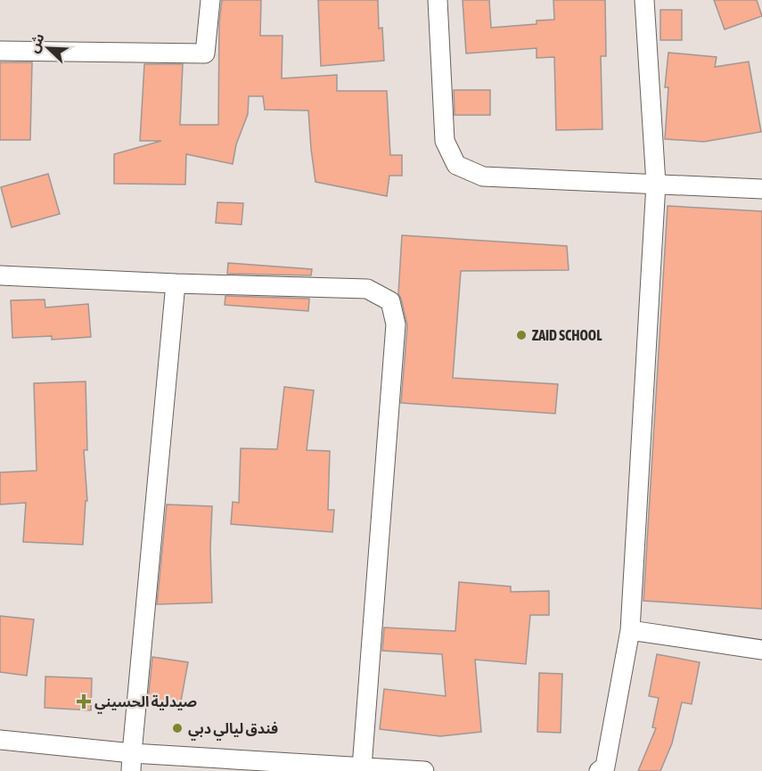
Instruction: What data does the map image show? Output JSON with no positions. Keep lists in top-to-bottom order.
{
  "places": {
    "other": ["ZAID SCHOOL", "فندق ليالي دبي"],
    "health": ["صيدلية الحسيني"]
  },
  "north": "top left"
}
